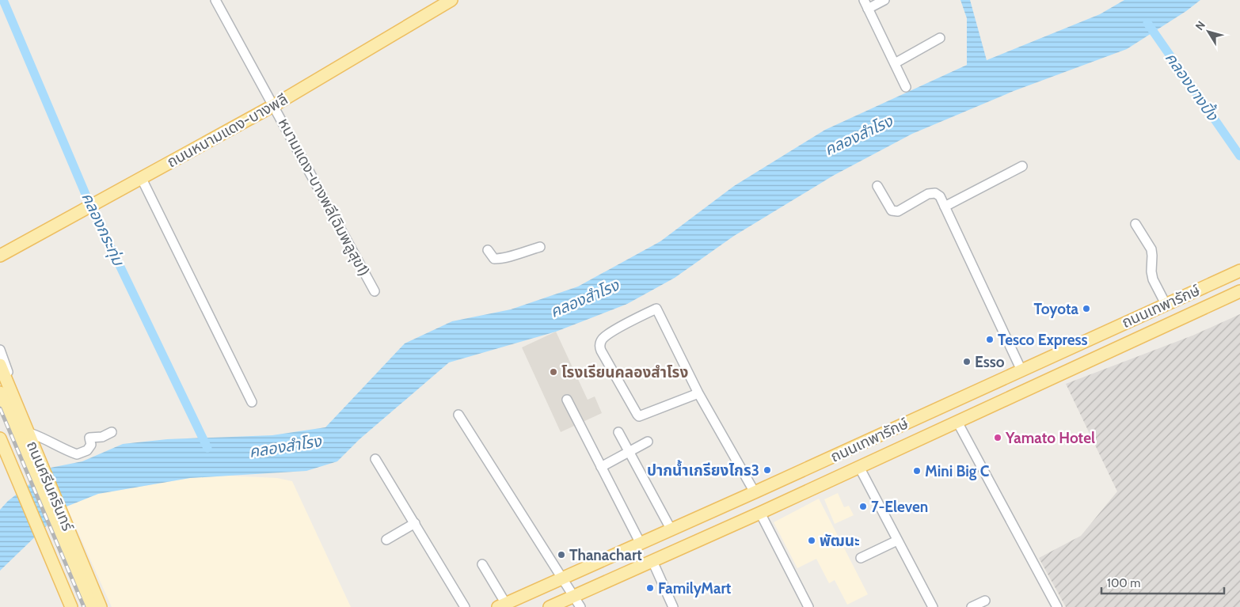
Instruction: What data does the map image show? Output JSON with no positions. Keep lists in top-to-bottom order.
{
  "streets": {
    "main road": ["ถนนหนามแดง-บางพลี", "ถนนเทพารักษ์", "ถนนศรีนครินทร์"],
    "street": ["หนามแดง-บางพลี(ฉิมพลูสุข1)"]
  },
  "crossings": [
    ["ถนนหนามแดง-บางพลี", "หนามแดง-บางพลี(ฉิมพลูสุข1)"]
  ],
  "water": ["คลองบางปิ้ง", "คลองสำโรง", "คลองกระทุ่ม"],
  "places": [
    "Toyota",
    "Tesco Express",
    "Esso",
    "โรงเรียนคลองสำโรง",
    "Yamato Hotel",
    "ปากน้ำเกรียงไกร3",
    "Mini Big C",
    "7-Eleven",
    "พัฒนะ",
    "Thanachart",
    "FamilyMart"
  ],
  "scale_bar": "100 m",
  "north": "top left"
}
